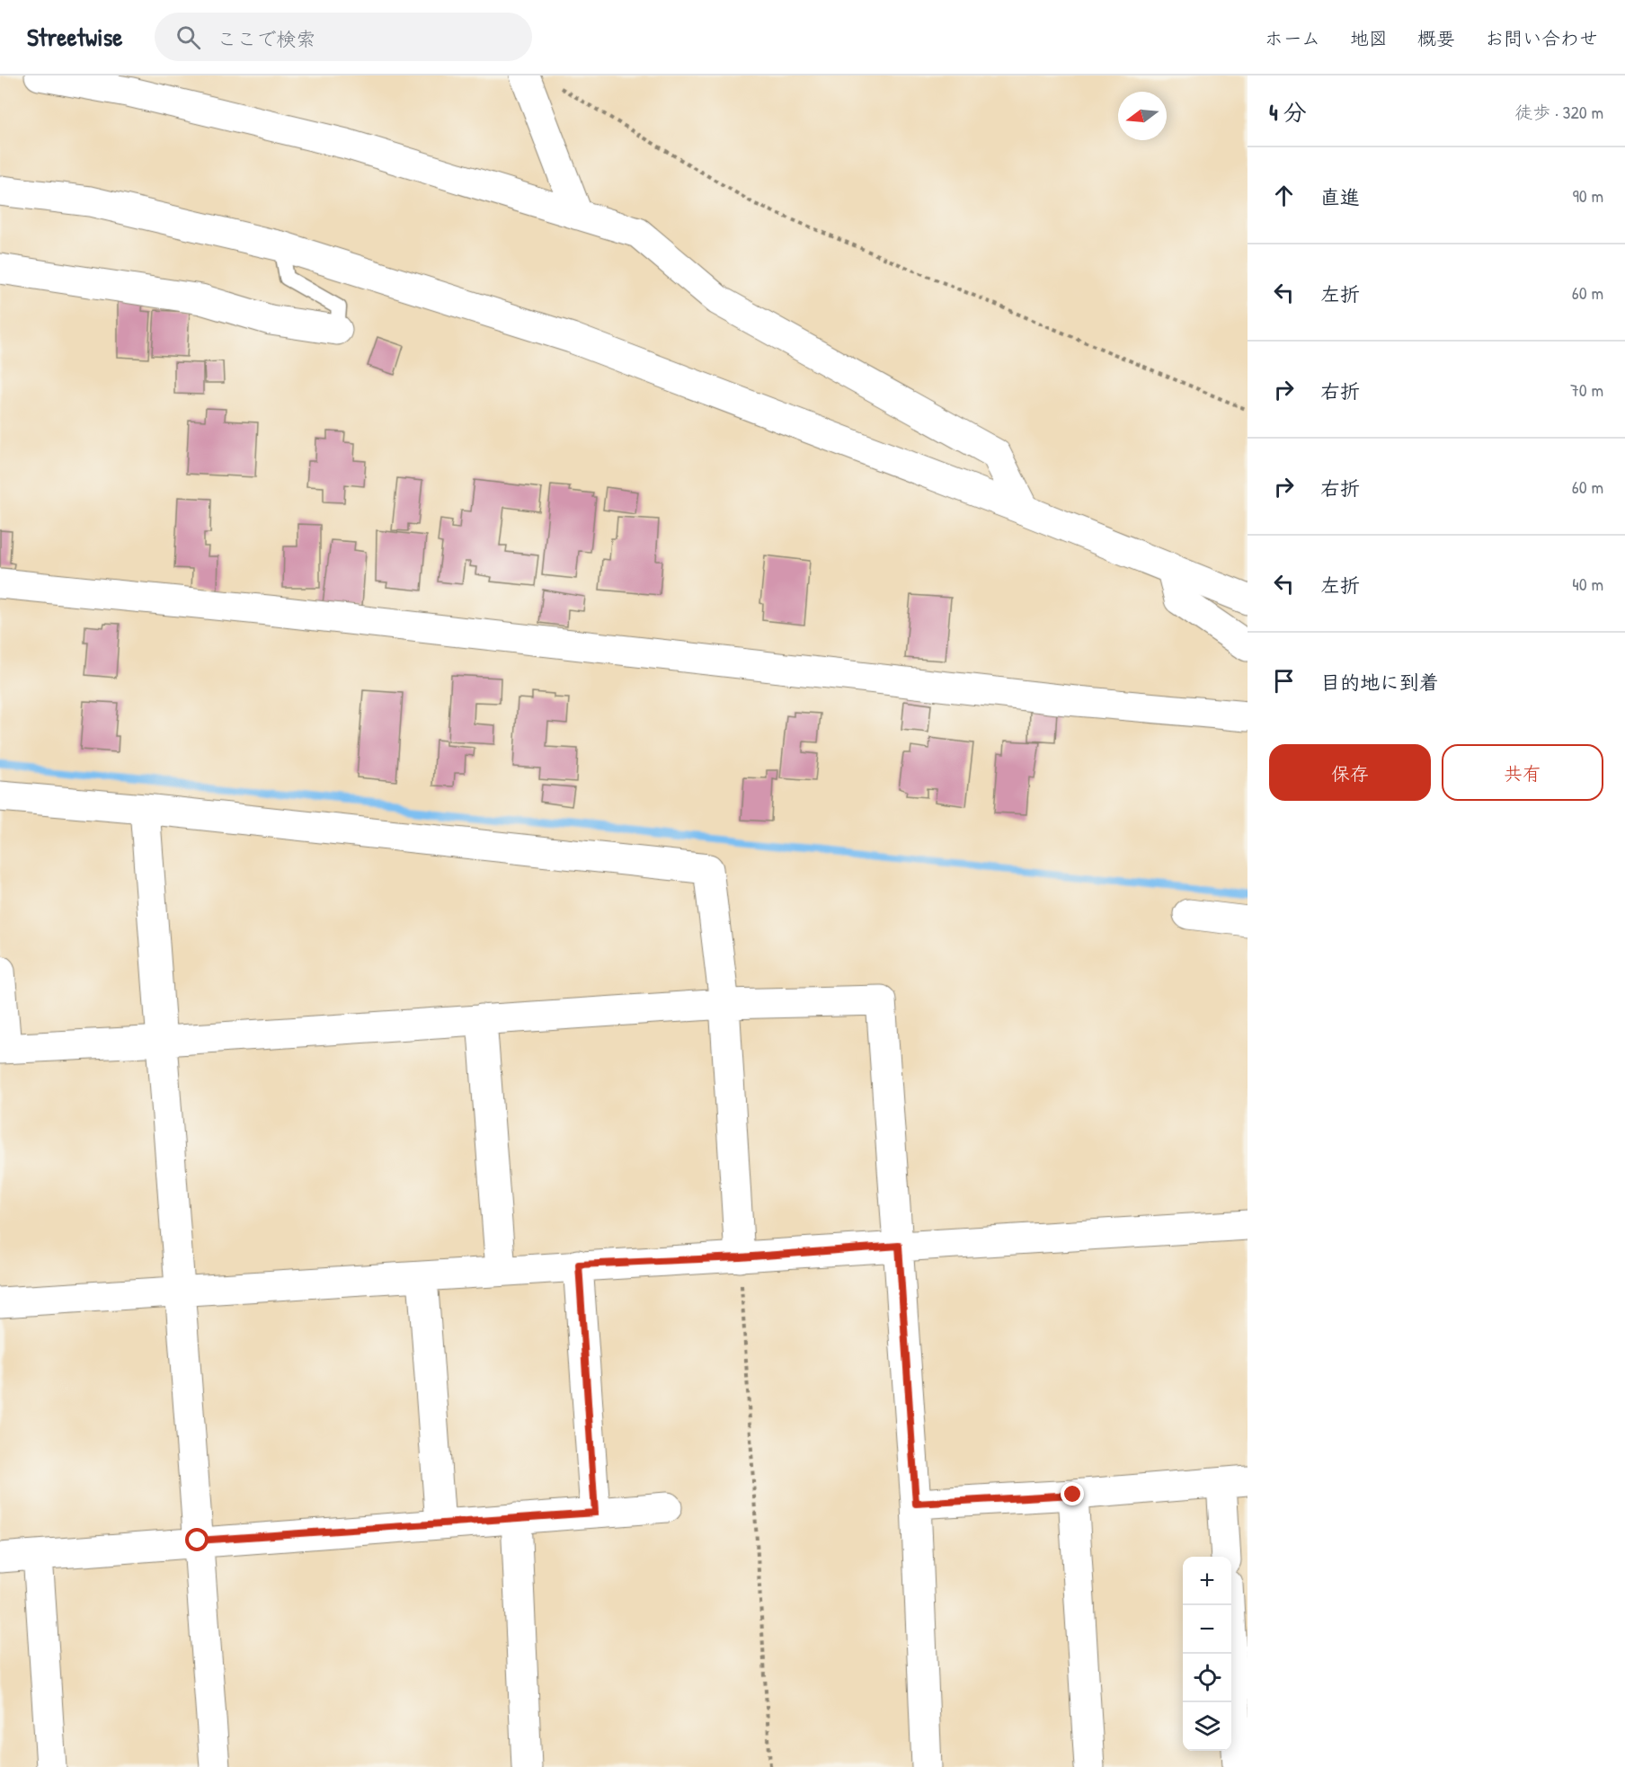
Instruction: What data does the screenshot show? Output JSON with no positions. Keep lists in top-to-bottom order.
{
  "north": "left",
  "page": {
    "header": "Streetwise",
    "search": "ここで検索",
    "nav": [
      "ホーム",
      "地図",
      "概要",
      "お問い合わせ"
    ],
    "heading": ["4 分", "徒歩 · 320 m"],
    "list": [
      ["直進", "90 m"],
      ["左折", "60 m"],
      ["右折", "70 m"],
      ["右折", "60 m"],
      ["左折", "40 m"],
      "目的地に到着"
    ],
    "buttons": ["保存", "共有"],
    "map_buttons": ["+", "−"]
  }
}
